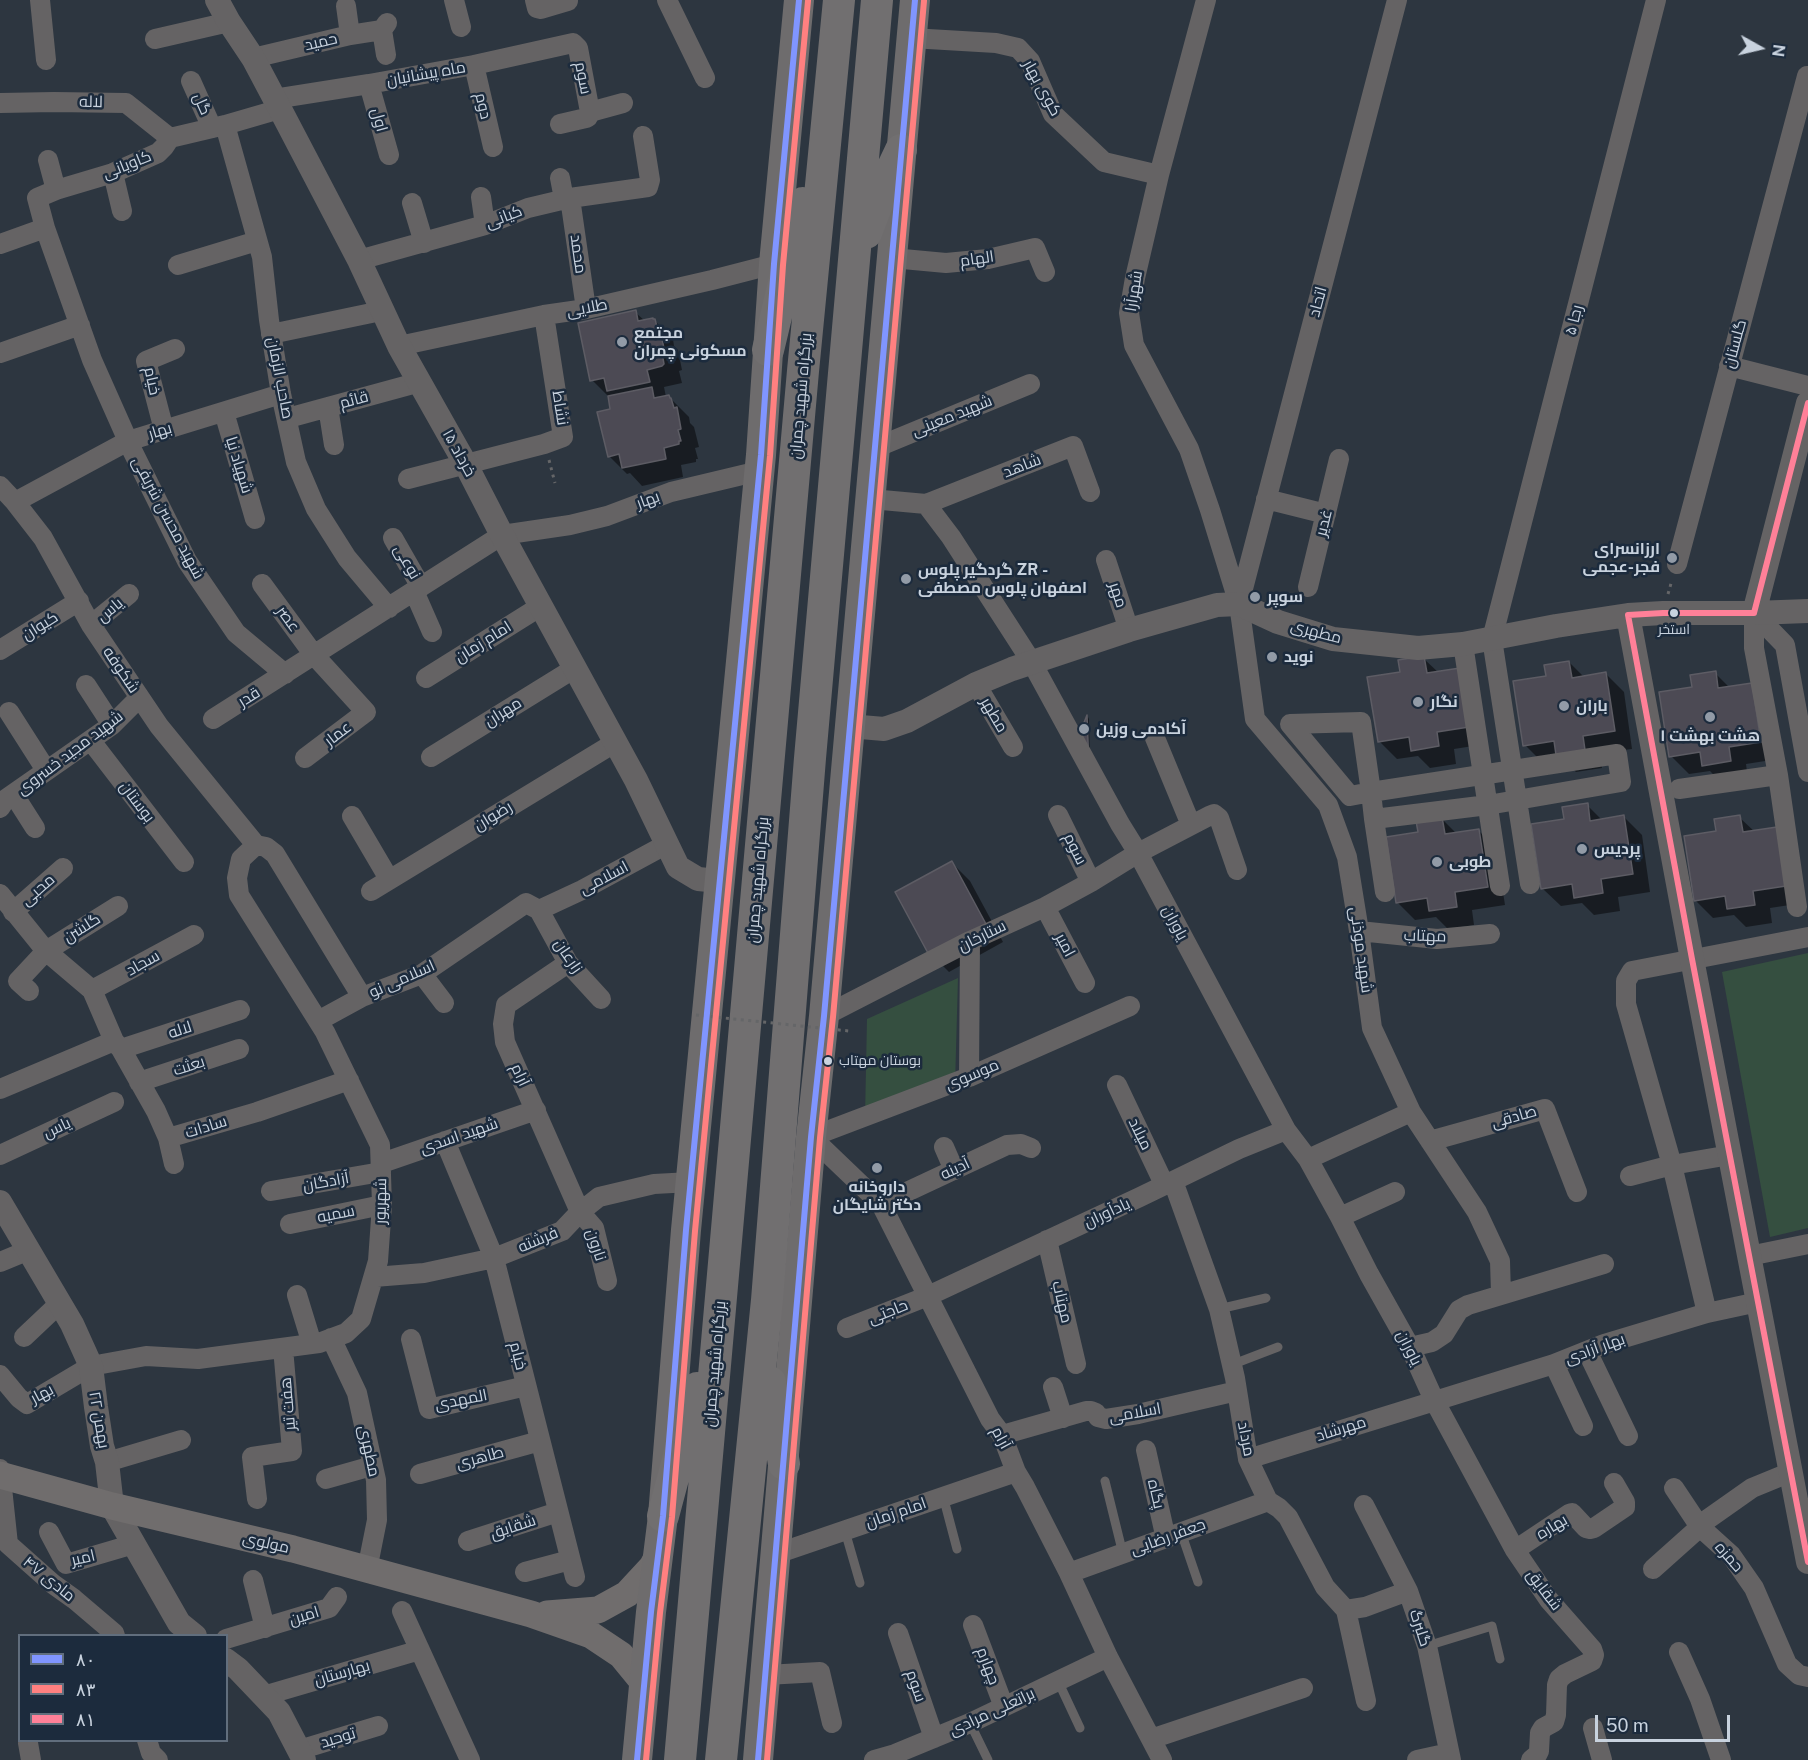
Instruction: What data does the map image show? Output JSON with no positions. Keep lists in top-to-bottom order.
{
  "streets": {
    "highway": ["بزرگراه شهید چمران"],
    "main road": ["مولوی"],
    "street": [
      "حمید",
      "ماه پیشانیان",
      "سوم",
      "کوی بهار",
      "لاله",
      "گل",
      "دوم",
      "اول",
      "کاویانی",
      "کیانی",
      "محمد",
      "الهام",
      "شهرآرا",
      "اتحاد",
      "طلایی",
      "رجا ۵",
      "گلستان",
      "صاحب الزمان",
      "خیام",
      "قائم",
      "نشاط",
      "شهید معینی",
      "بهار",
      "۱۵ خرداد",
      "شهیاد نیا",
      "شاهد",
      "شهید محسن شریفی",
      "غدیر",
      "نوعی",
      "مهر",
      "یاس",
      "عصر",
      "کیوان",
      "مطهری",
      "امام زمان",
      "شکوفه",
      "قدر",
      "مهران",
      "مطهر",
      "عمار",
      "شهید مجید خسروی",
      "بوستان",
      "رضوان",
      "اسلامی",
      "محبی",
      "یاوران",
      "گلشن",
      "ستارخان",
      "مهتاب",
      "امیر",
      "شهید موذنی",
      "زارعان",
      "سجاد",
      "اسلامی نو",
      "بعثت",
      "آرام",
      "موسوی",
      "صادقی",
      "سادات",
      "میلاد",
      "شهید اسدی",
      "آدینه",
      "آزادگان",
      "شهریور",
      "یادآوران",
      "سمیه",
      "فرشته",
      "نارون",
      "حاجتی",
      "بهار آزادی",
      "المهدی",
      "هفت تیر",
      "۲۲ بهمن",
      "مهرشاد",
      "مرداد",
      "طاهری",
      "پگاه",
      "شقایق",
      "بهاره",
      "جعفر رضایی",
      "حمزه",
      "مادی ۴۷",
      "امین",
      "گلبرگ",
      "چهارم",
      "بهارستان",
      "براتعلی مرادی",
      "توحید"
    ]
  },
  "crossings": [
    ["حمید", "۱۵ خرداد"],
    ["ماه پیشانیان", "سوم"],
    ["ماه پیشانیان", "دوم"],
    ["ماه پیشانیان", "اول"],
    ["ماه پیشانیان", "کاویانی"],
    ["ماه پیشانیان", "۱۵ خرداد"],
    ["سوم", "ستارخان"],
    ["سوم", "براتعلی مرادی"],
    ["کوی بهار", "شهرآرا"],
    ["لاله", "کاویانی"],
    ["لاله", "سادات"],
    ["گل", "کاویانی"],
    ["گل", "صاحب الزمان"],
    ["کاویانی", "صاحب الزمان"],
    ["کاویانی", "۱۵ خرداد"],
    ["کاویانی", "شهید محسن شریفی"],
    ["کیانی", "محمد"],
    ["کیانی", "۱۵ خرداد"],
    ["محمد", "طلایی"],
    ["شهرآرا", "اتحاد"],
    ["شهرآرا", "مطهری"],
    ["شهرآرا", "شهید موذنی"],
    ["اتحاد", "مطهری"],
    ["اتحاد", "شهید موذنی"],
    ["طلایی", "نشاط"],
    ["طلایی", "۱۵ خرداد"],
    ["رجا ۵", "مطهری"],
    ["صاحب الزمان", "قائم"],
    ["صاحب الزمان", "بهار"],
    ["خیام", "بهار"],
    ["خیام", "شهید اسدی"],
    ["خیام", "فرشته"],
    ["خیام", "المهدی"],
    ["خیام", "طاهری"],
    ["خیام", "شقایق"],
    ["قائم", "۱۵ خرداد"],
    ["نشاط", "۱۵ خرداد"],
    ["بهار", "۱۵ خرداد"],
    ["بهار", "شهیاد نیا"],
    ["بهار", "شهید محسن شریفی"],
    ["بهار", "شکوفه"],
    ["بهار", "شهریور"],
    ["بهار", "۲۲ بهمن"],
    ["۱۵ خرداد", "امام زمان"],
    ["۱۵ خرداد", "مهران"],
    ["۱۵ خرداد", "رضوان"],
    ["۱۵ خرداد", "اسلامی"],
    ["شاهد", "یاوران"],
    ["شهید محسن شریفی", "قدر"],
    ["یاس", "شکوفه"],
    ["عصر", "عمار"],
    ["کیوان", "شکوفه"],
    ["مطهری", "شهید موذنی"],
    ["مطهری", "شهریور"],
    ["مطهری", "مولوی"],
    ["امام زمان", "آرام"],
    ["شکوفه", "شهید مجید خسروی"],
    ["شکوفه", "اسلامی نو"],
    ["شکوفه", "شهریور"],
    ["شهید مجید خسروی", "بوستان"],
    ["اسلامی", "زارعان"],
    ["اسلامی", "اسلامی نو"],
    ["اسلامی", "آرام"],
    ["اسلامی", "مرداد"],
    ["محبی", "سادات"],
    ["یاوران", "ستارخان"],
    ["یاوران", "یادآوران"],
    ["یاوران", "بهار آزادی"],
    ["یاوران", "مهرشاد"],
    ["یاوران", "شقایق"],
    ["گلشن", "سادات"],
    ["ستارخان", "امیر"],
    ["مهتاب", "شهید موذنی"],
    ["مهتاب", "یادآوران"],
    ["امیر", "۲۲ بهمن"],
    ["شهید موذنی", "صادقی"],
    ["زارعان", "اسلامی نو"],
    ["زارعان", "آرام"],
    ["سجاد", "سادات"],
    ["اسلامی نو", "شهریور"],
    ["بعثت", "سادات"],
    ["آرام", "موسوی"],
    ["آرام", "شهید اسدی"],
    ["آرام", "آدینه"],
    ["آرام", "یادآوران"],
    ["آرام", "فرشته"],
    ["آرام", "نارون"],
    ["آرام", "حاجتی"],
    ["آرام", "جعفر رضایی"],
    ["آرام", "براتعلی مرادی"],
    ["سادات", "شهریور"],
    ["میلاد", "یادآوران"],
    ["میلاد", "مرداد"],
    ["شهید اسدی", "آزادگان"],
    ["شهید اسدی", "شهریور"],
    ["آزادگان", "شهریور"],
    ["شهریور", "سمیه"],
    ["شهریور", "فرشته"],
    ["شهریور", "هفت تیر"],
    ["شهریور", "۲۲ بهمن"],
    ["یادآوران", "حاجتی"],
    ["یادآوران", "مرداد"],
    ["فرشته", "نارون"],
    ["بهار آزادی", "مهرشاد"],
    ["بهار آزادی", "شقایق"],
    ["۲۲ بهمن", "مولوی"],
    ["مهرشاد", "مرداد"],
    ["مهرشاد", "شقایق"],
    ["مرداد", "جعفر رضایی"],
    ["پگاه", "جعفر رضایی"],
    ["شقایق", "بهاره"],
    ["مولوی", "مادی ۴۷"],
    ["چهارم", "براتعلی مرادی"]
  ],
  "places": [
    "مجتمع مسکونی چمران",
    "ارزانسرای فجر-عجمی",
    "گردگیر پلوس ZR - اصفهان پلوس مصطفی",
    "سوپر",
    "استخر",
    "نوید",
    "نگار",
    "باران",
    "هشت بهشت ۱",
    "آکادمی وزین",
    "پردیس",
    "طوبی",
    "بوستان مهتاب",
    "داروخانه دکتر شایگان"
  ],
  "lines": ["transit line ۸۰", "transit line ۸۳", "transit line ۸۱"],
  "legend": ["۸۰", "۸۳", "۸۱"],
  "scale_bar": "50 m",
  "north": "right"
}
